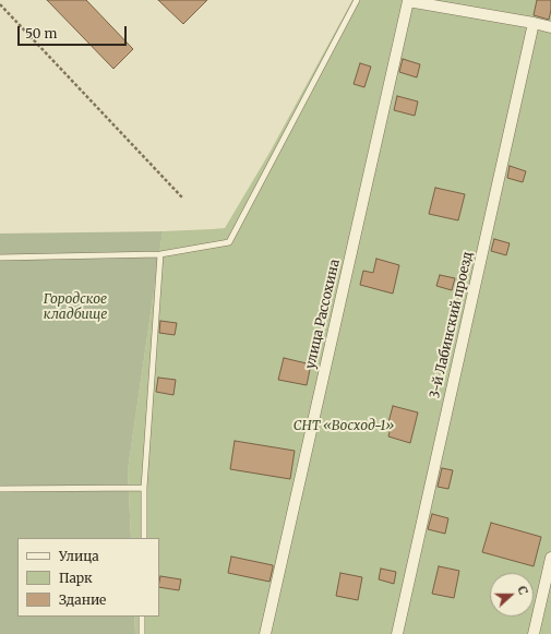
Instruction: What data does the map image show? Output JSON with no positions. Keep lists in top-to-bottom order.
{
  "streets": {
    "street": ["улица Рассохина", "3-й Лабинский проезд"]
  },
  "parks": ["Городское кладбище", "СНТ «Восход-1»"],
  "legend": ["Улица", "Парк", "Здание"],
  "scale_bar": "50 m",
  "north": "right"
}
